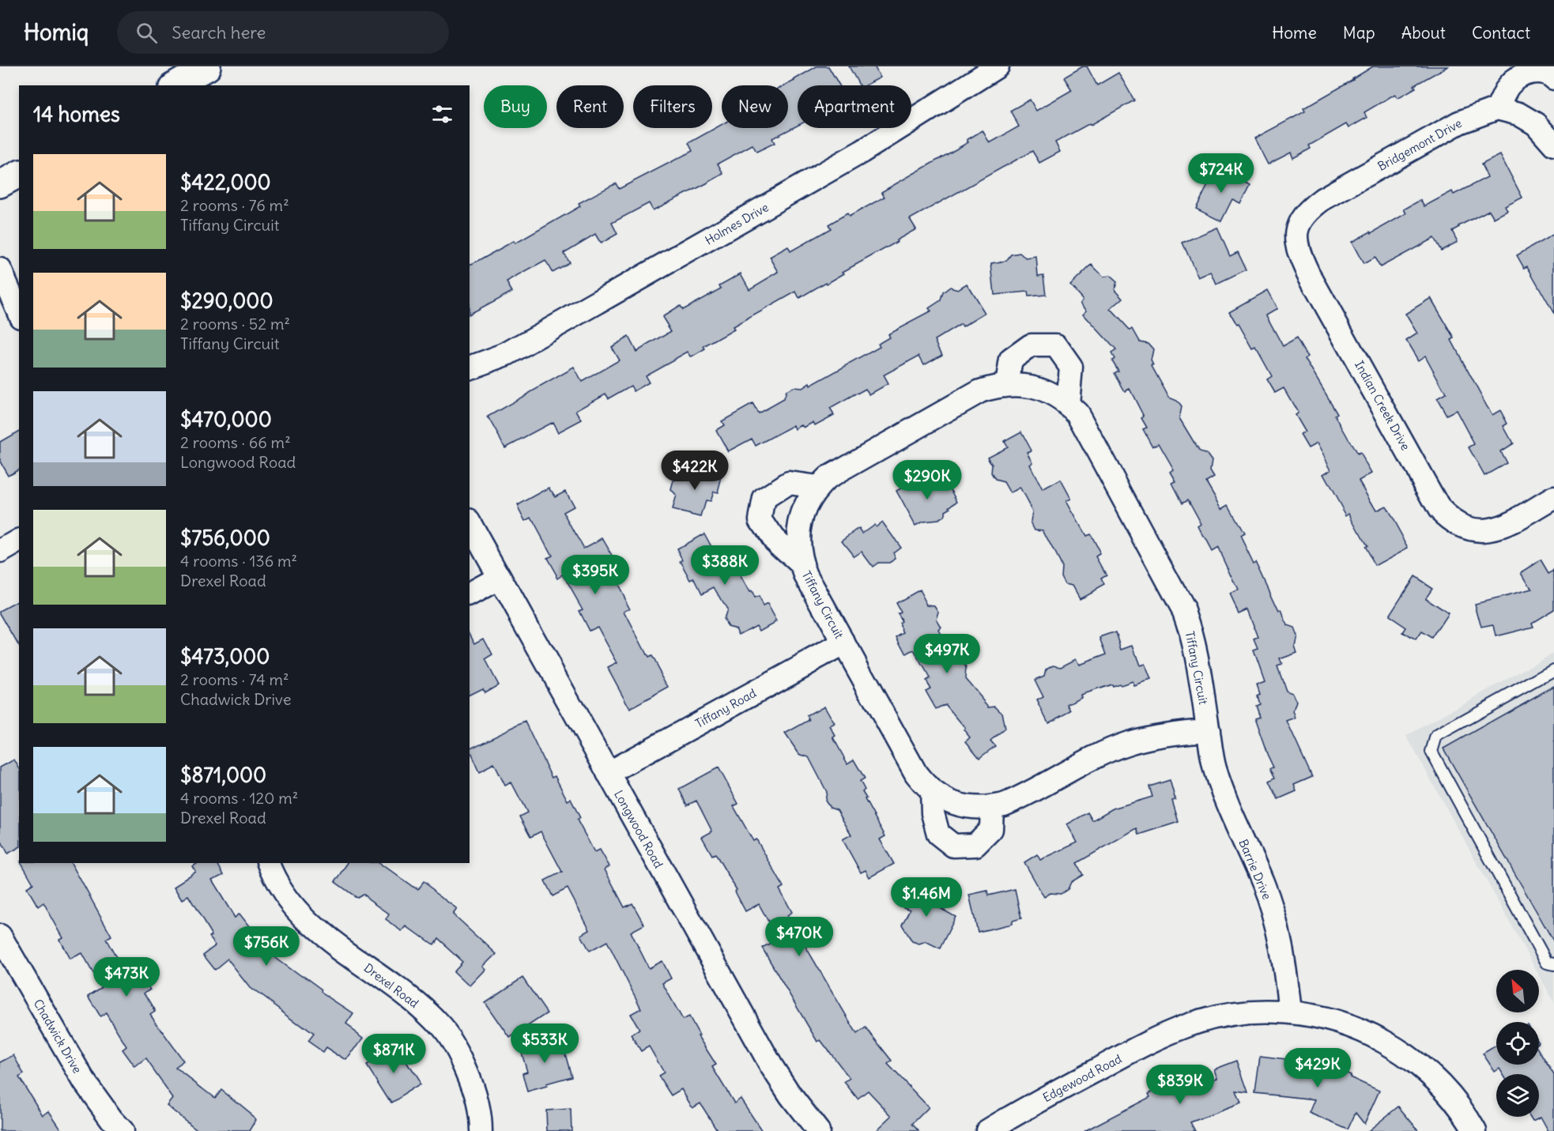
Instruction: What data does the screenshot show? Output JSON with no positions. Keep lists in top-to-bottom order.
{
  "streets": {
    "street": [
      "Bridgemont Drive",
      "Holmes Drive",
      "Indian Creek Drive",
      "Tiffany Circuit",
      "Tiffany Road",
      "Longwood Road",
      "Barrie Drive",
      "Drexel Road",
      "Chadwick Drive",
      "Edgewood Road"
    ]
  },
  "crossings": [
    ["Bridgemont Drive", "Indian Creek Drive"],
    ["Tiffany Circuit", "Tiffany Road"],
    ["Tiffany Circuit", "Barrie Drive"],
    ["Tiffany Road", "Longwood Road"],
    ["Barrie Drive", "Edgewood Road"]
  ],
  "north": "top left",
  "page": {
    "header": "Homiq",
    "search": "Search here",
    "nav": [
      "Home",
      "Map",
      "About",
      "Contact"
    ],
    "chip": [
      "Buy",
      "Rent",
      "Filters",
      "New",
      "Apartment"
    ],
    "heading": "14 homes",
    "list": [
      {
        "name": "$422,000",
        "note": "2 rooms · 76 m² · Tiffany Circuit"
      },
      {
        "name": "$290,000",
        "note": "2 rooms · 52 m² · Tiffany Circuit"
      },
      {
        "name": "$470,000",
        "note": "2 rooms · 66 m² · Longwood Road"
      },
      {
        "name": "$756,000",
        "note": "4 rooms · 136 m² · Drexel Road"
      },
      {
        "name": "$473,000",
        "note": "2 rooms · 74 m² · Chadwick Drive"
      },
      {
        "name": "$871,000",
        "note": "4 rooms · 120 m² · Drexel Road"
      }
    ],
    "price": [
      "$724K",
      "$422K",
      "$290K",
      "$388K",
      "$395K",
      "$497K",
      "$1.46M",
      "$470K",
      "$756K",
      "$473K",
      "$533K",
      "$871K",
      "$429K",
      "$839K"
    ]
  }
}
